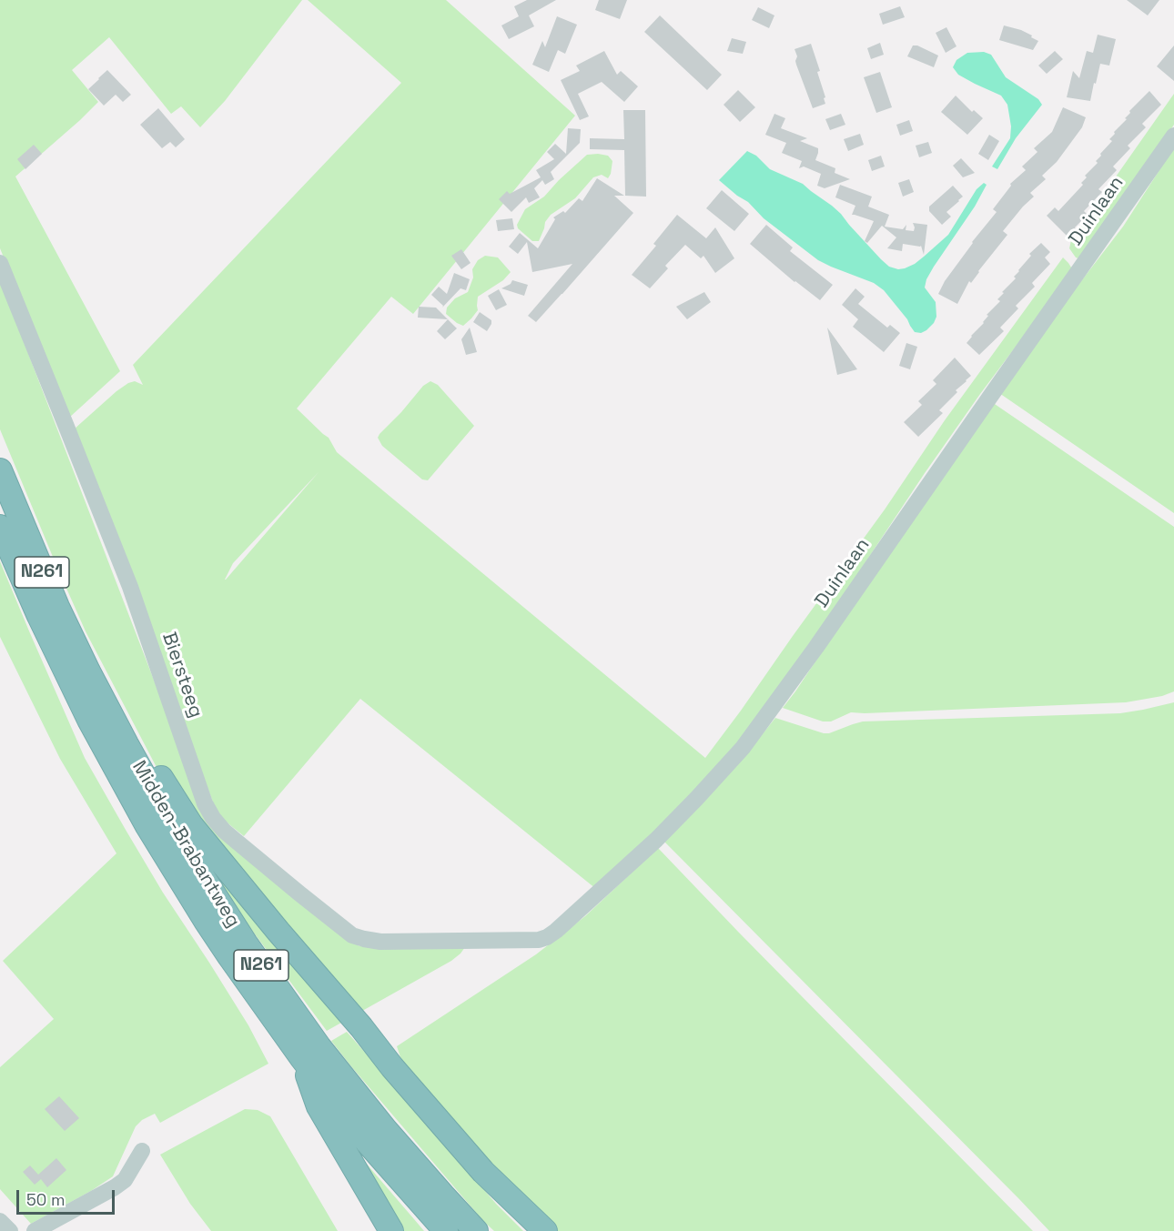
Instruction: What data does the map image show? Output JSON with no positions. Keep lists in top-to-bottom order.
{
  "streets": {
    "highway": ["N261", "Midden-Brabantweg"],
    "street": ["Duinlaan", "Biersteeg"]
  },
  "crossings": [
    ["Duinlaan", "Biersteeg"],
    ["N261", "Midden-Brabantweg"]
  ],
  "scale_bar": "50 m"
}
